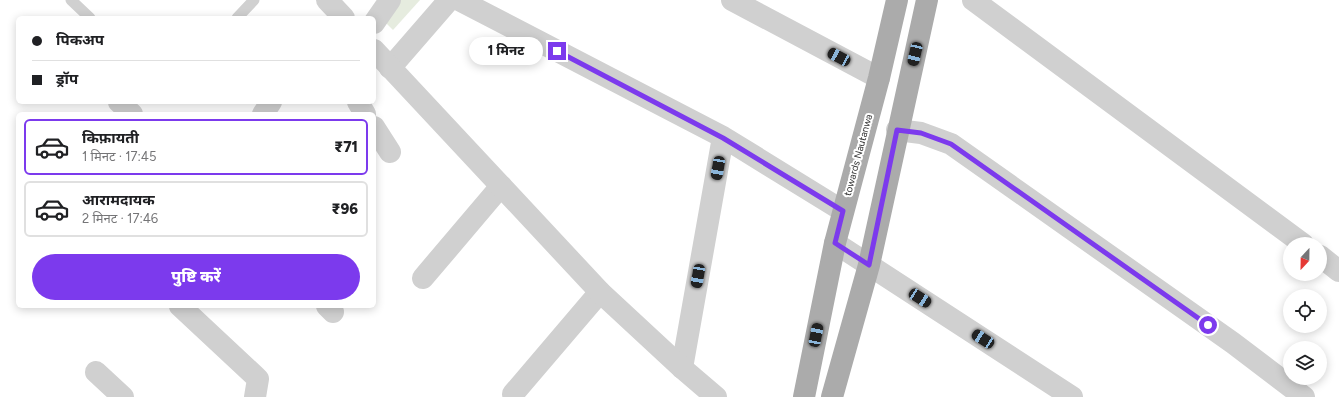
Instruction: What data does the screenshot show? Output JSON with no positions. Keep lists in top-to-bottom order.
{
  "streets": {
    "main road": ["towards Nautanwa"]
  },
  "north": "bottom",
  "page": {
    "banner": ["पिकअप", "ड्रॉप"],
    "bubble": "1 मिनट",
    "list": [
      {
        "name": "किफ़ायती",
        "note": "1 मिनट · 17:45",
        "value": "₹71"
      },
      {
        "name": "आरामदायक",
        "note": "2 मिनट · 17:46",
        "value": "₹96"
      }
    ],
    "buttons": "पुष्टि करें"
  }
}
